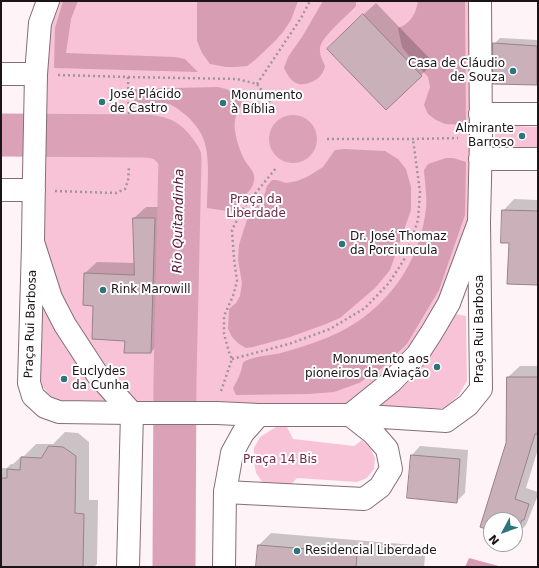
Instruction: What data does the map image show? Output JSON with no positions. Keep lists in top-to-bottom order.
{
  "streets": {
    "main road": ["Praça Rui Barbosa"]
  },
  "water": ["Rio Quitandinha"],
  "parks": ["Praça da Liberdade", "Praça 14 Bis"],
  "places": [
    "Casa de Cláudio de Souza",
    "José Plácido de Castro",
    "Monumento à Bíblia",
    "Almirante Barroso",
    "Dr. José Thomaz da Porciuncula",
    "Rink Marowill",
    "Monumento aos pioneiros da Aviação",
    "Euclydes da Cunha",
    "Residencial Liberdade"
  ],
  "north": "bottom left"
}
